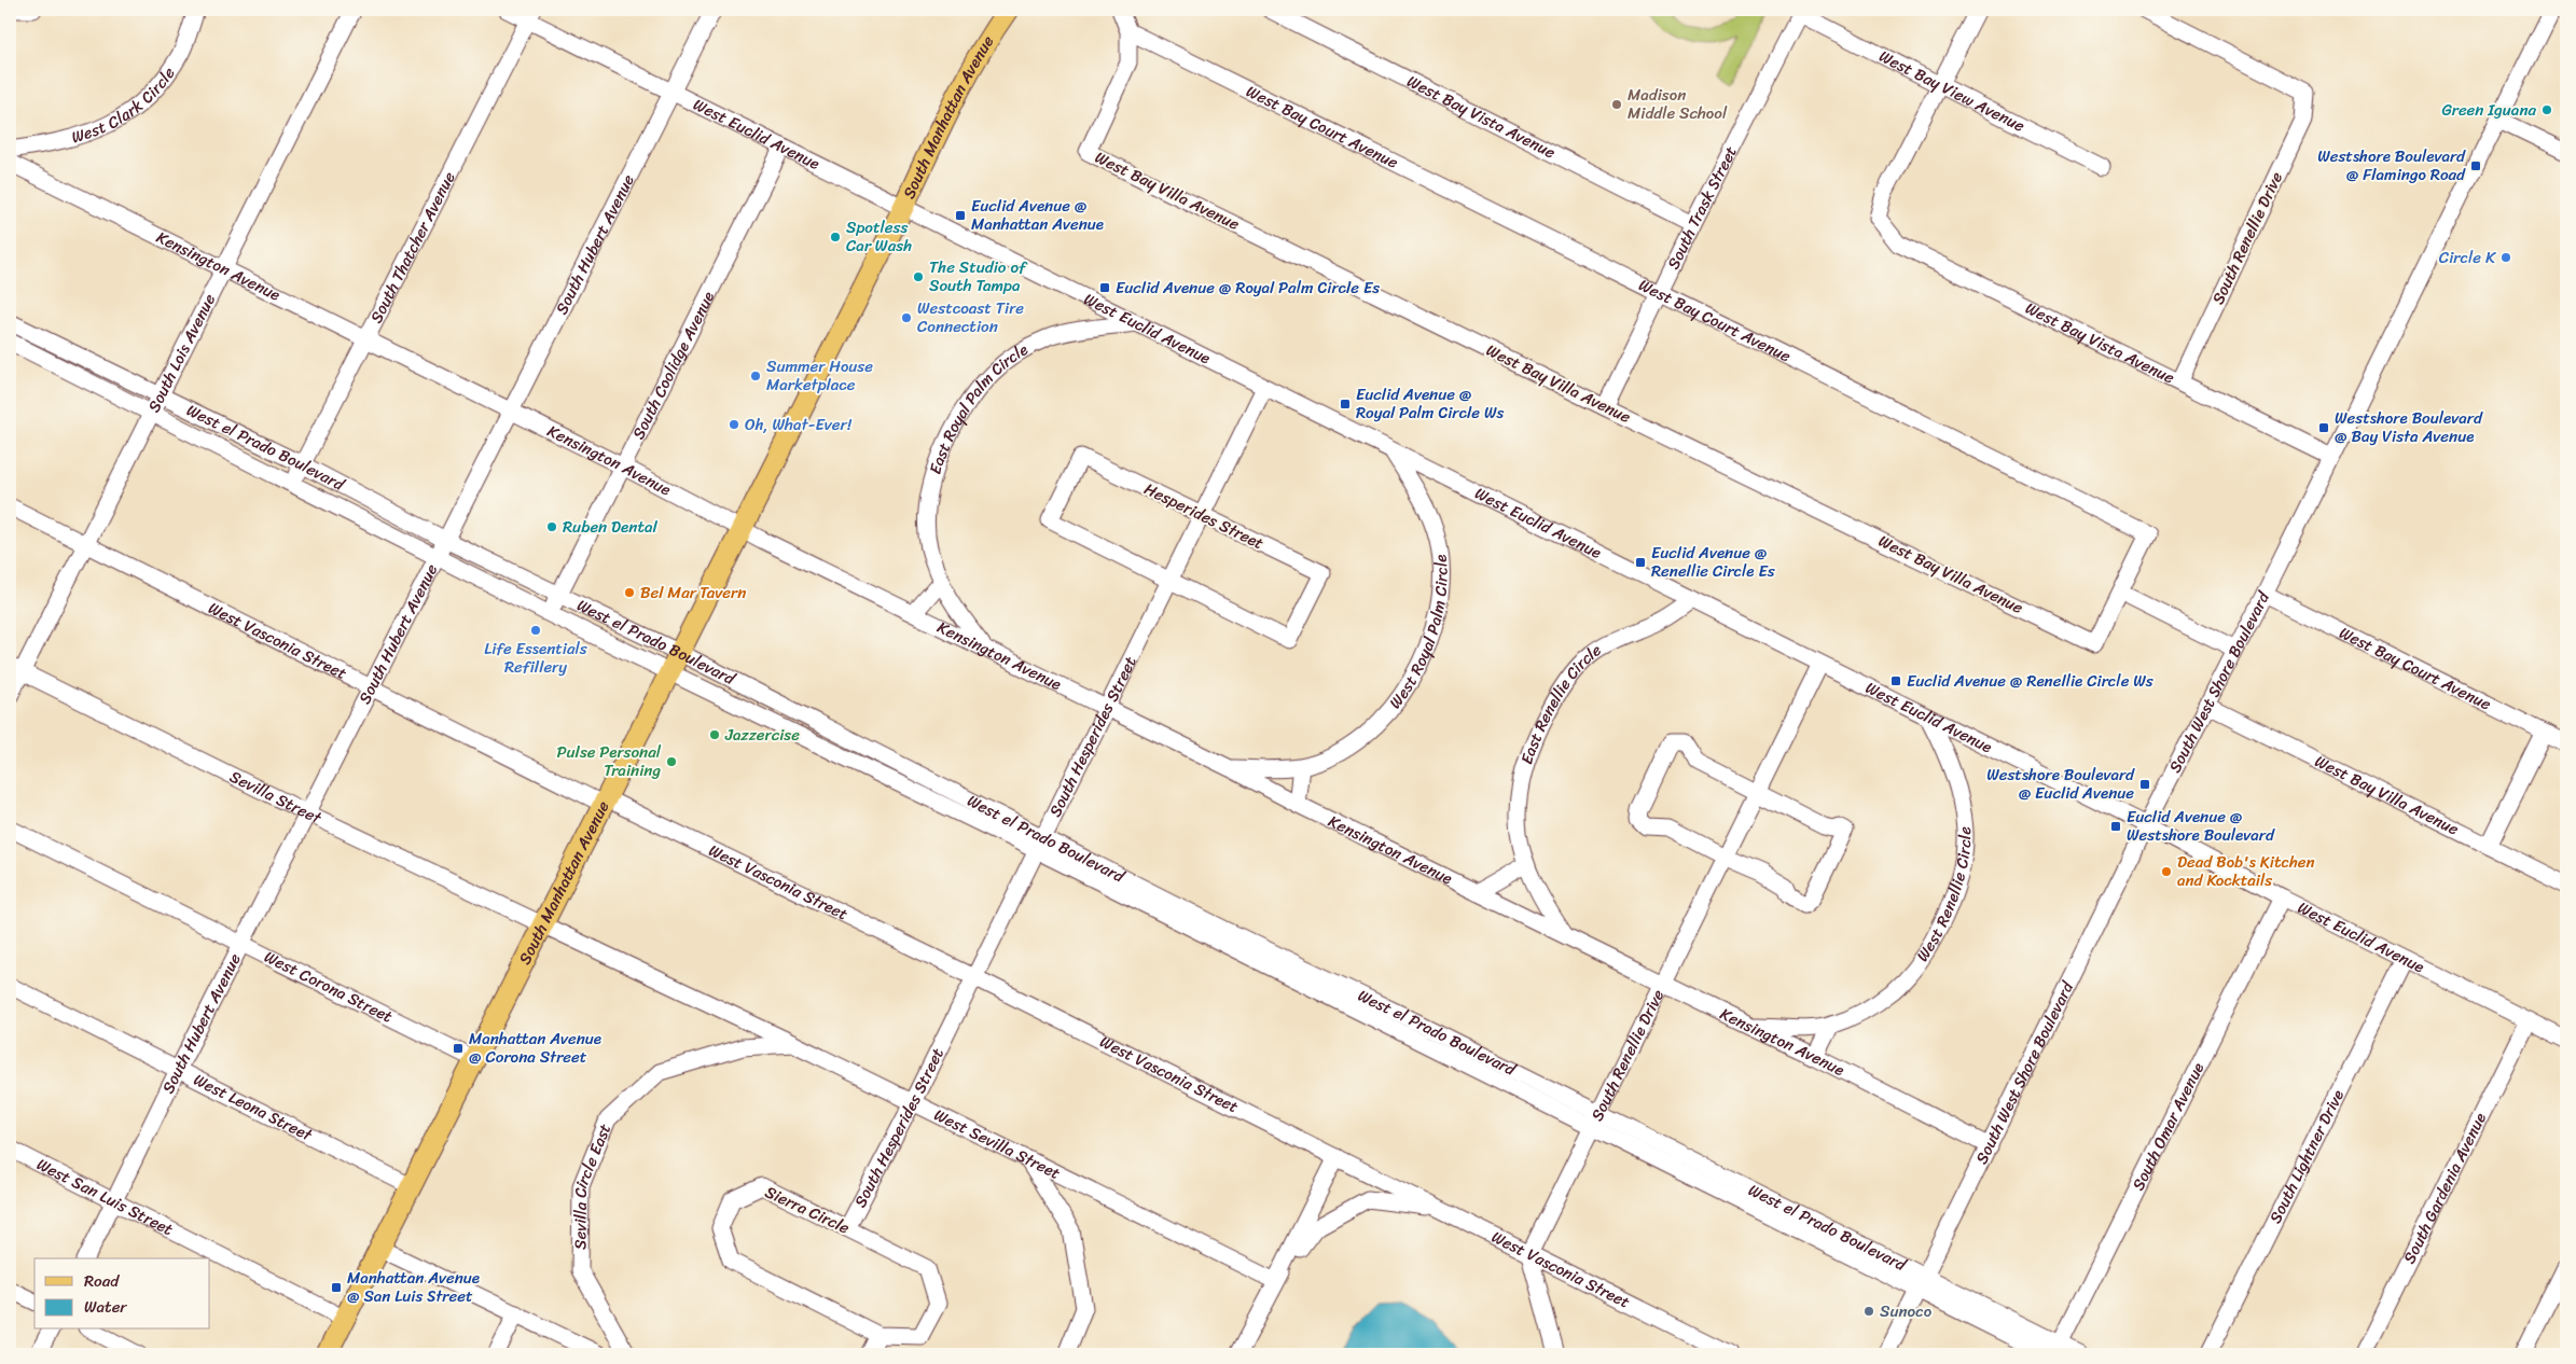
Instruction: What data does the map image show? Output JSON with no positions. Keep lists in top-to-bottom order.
{
  "streets": {
    "main road": ["South Manhattan Avenue"],
    "street": [
      "West Bay View Avenue",
      "West Clark Circle",
      "West Bay Vista Avenue",
      "West Bay Court Avenue",
      "West Euclid Avenue",
      "West Bay Villa Avenue",
      "South Trask Street",
      "South Renellie Drive",
      "South Hubert Avenue",
      "South Thatcher Avenue",
      "Kensington Avenue",
      "South Lois Avenue",
      "South Coolidge Avenue",
      "East Royal Palm Circle",
      "West el Prado Boulevard",
      "Hesperides Street",
      "West Royal Palm Circle",
      "West Vasconia Street",
      "South West Shore Boulevard",
      "East Renellie Circle",
      "South Hesperides Street",
      "Sevilla Street",
      "West Renellie Circle",
      "West Corona Street",
      "West Leona Street",
      "South Omar Avenue",
      "West Sevilla Street",
      "South Lightner Drive",
      "Sevilla Circle East",
      "South Gardenia Avenue",
      "West San Luis Street",
      "Sierra Circle"
    ]
  },
  "crossings": [
    ["West Bay View Avenue", "West Bay Vista Avenue"],
    ["West Bay View Avenue", "South Trask Street"],
    ["West Bay Vista Avenue", "South Trask Street"],
    ["West Bay Vista Avenue", "South Renellie Drive"],
    ["West Bay Vista Avenue", "South West Shore Boulevard"],
    ["South Manhattan Avenue", "West Euclid Avenue"],
    ["South Manhattan Avenue", "Kensington Avenue"],
    ["South Manhattan Avenue", "West el Prado Boulevard"],
    ["South Manhattan Avenue", "West Vasconia Street"],
    ["South Manhattan Avenue", "Sevilla Street"],
    ["South Manhattan Avenue", "West Corona Street"],
    ["South Manhattan Avenue", "West Leona Street"],
    ["South Manhattan Avenue", "West Sevilla Street"],
    ["South Manhattan Avenue", "West San Luis Street"],
    ["West Bay Court Avenue", "West Bay Villa Avenue"],
    ["West Bay Court Avenue", "South Trask Street"],
    ["West Bay Court Avenue", "South West Shore Boulevard"],
    ["West Euclid Avenue", "South Renellie Drive"],
    ["West Euclid Avenue", "South Hubert Avenue"],
    ["West Euclid Avenue", "South Thatcher Avenue"],
    ["West Euclid Avenue", "South Coolidge Avenue"],
    ["West Euclid Avenue", "East Royal Palm Circle"],
    ["West Euclid Avenue", "West Royal Palm Circle"],
    ["West Euclid Avenue", "South West Shore Boulevard"],
    ["West Euclid Avenue", "East Renellie Circle"],
    ["West Euclid Avenue", "South Hesperides Street"],
    ["West Euclid Avenue", "West Renellie Circle"],
    ["West Euclid Avenue", "South Omar Avenue"],
    ["West Euclid Avenue", "South Lightner Drive"],
    ["West Euclid Avenue", "South Gardenia Avenue"],
    ["West Bay Villa Avenue", "South Trask Street"],
    ["West Bay Villa Avenue", "South West Shore Boulevard"],
    ["South Renellie Drive", "Kensington Avenue"],
    ["South Renellie Drive", "West el Prado Boulevard"],
    ["South Renellie Drive", "West Vasconia Street"],
    ["South Hubert Avenue", "Kensington Avenue"],
    ["South Hubert Avenue", "West el Prado Boulevard"],
    ["South Hubert Avenue", "West Vasconia Street"],
    ["South Hubert Avenue", "Sevilla Street"],
    ["South Hubert Avenue", "West Corona Street"],
    ["South Hubert Avenue", "West Leona Street"],
    ["South Hubert Avenue", "West San Luis Street"],
    ["South Thatcher Avenue", "Kensington Avenue"],
    ["South Thatcher Avenue", "West el Prado Boulevard"],
    ["Kensington Avenue", "South Lois Avenue"],
    ["Kensington Avenue", "South Coolidge Avenue"],
    ["Kensington Avenue", "East Royal Palm Circle"],
    ["Kensington Avenue", "West Royal Palm Circle"],
    ["Kensington Avenue", "South West Shore Boulevard"],
    ["Kensington Avenue", "East Renellie Circle"],
    ["Kensington Avenue", "South Hesperides Street"],
    ["Kensington Avenue", "West Renellie Circle"],
    ["South Lois Avenue", "West el Prado Boulevard"],
    ["South Lois Avenue", "West Vasconia Street"],
    ["South Lois Avenue", "Sevilla Street"],
    ["South Coolidge Avenue", "West el Prado Boulevard"],
    ["West el Prado Boulevard", "South West Shore Boulevard"],
    ["West el Prado Boulevard", "South Hesperides Street"],
    ["West el Prado Boulevard", "South Omar Avenue"],
    ["Hesperides Street", "South Hesperides Street"],
    ["West Vasconia Street", "South Hesperides Street"],
    ["South Hesperides Street", "West Sevilla Street"],
    ["South Hesperides Street", "Sierra Circle"],
    ["Sevilla Street", "West Sevilla Street"],
    ["West Sevilla Street", "Sevilla Circle East"]
  ],
  "places": {
    "other": [
      "Madison Middle School",
      "Green Iguana",
      "Spotless Car Wash",
      "Circle K",
      "The Studio of South Tampa",
      "Westcoast Tire Connection",
      "Summer House Marketplace",
      "Oh, What-Ever!",
      "Ruben Dental",
      "Bel Mar Tavern",
      "Life Essentials Refillery",
      "Jazzercise",
      "Pulse Personal Training",
      "Dead Bob's Kitchen and Kocktails",
      "Sunoco"
    ],
    "transit": [
      "Westshore Boulevard @ Flamingo Road",
      "Euclid Avenue @ Manhattan Avenue",
      "Euclid Avenue @ Royal Palm Circle Es",
      "Euclid Avenue @ Royal Palm Circle Ws",
      "Westshore Boulevard @ Bay Vista Avenue",
      "Euclid Avenue @ Renellie Circle Es",
      "Euclid Avenue @ Renellie Circle Ws",
      "Westshore Boulevard @ Euclid Avenue",
      "Euclid Avenue @ Westshore Boulevard",
      "Manhattan Avenue @ Corona Street",
      "Manhattan Avenue @ San Luis Street"
    ]
  },
  "legend": ["Road", "Water"]
}
